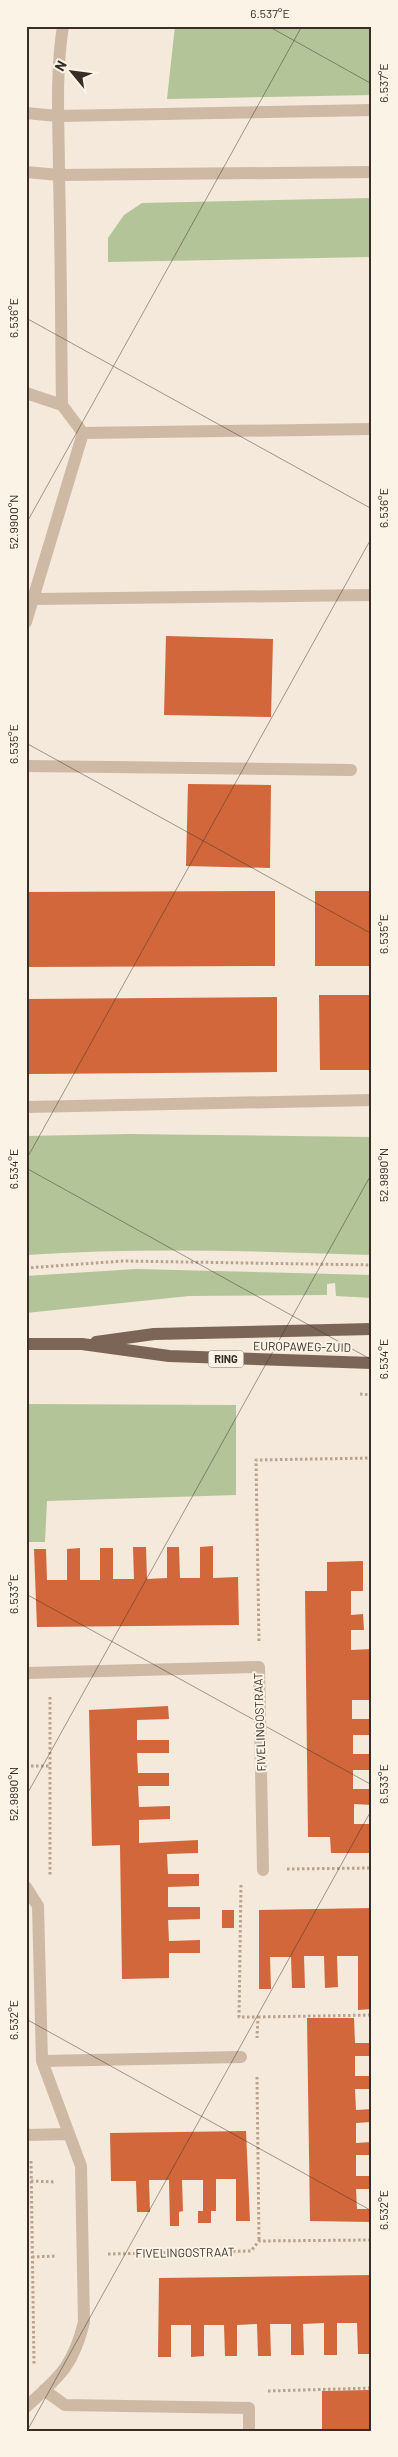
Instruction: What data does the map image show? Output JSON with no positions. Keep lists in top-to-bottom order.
{
  "streets": {
    "main road": ["EUROPAWEG-ZUID", "RING"],
    "street": ["FIVELINGOSTRAAT"]
  },
  "north": "top left",
  "coordinates": [
    "6.537°E",
    "6.536°E",
    "52.9900°N",
    "6.535°E",
    "6.534°E",
    "52.9890°N",
    "6.533°E",
    "6.532°E"
  ]
}
